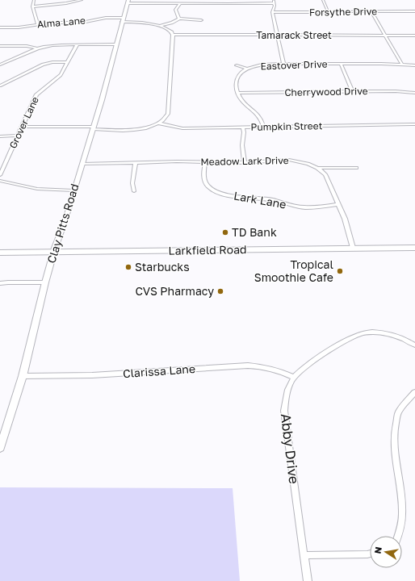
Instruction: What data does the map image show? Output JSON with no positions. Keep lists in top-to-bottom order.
{
  "streets": {
    "main road": ["Larkfield Road"],
    "street": [
      "Forsythe Drive",
      "Alma Lane",
      "Tamarack Street",
      "Eastover Drive",
      "Cherrywood Drive",
      "Grover Lane",
      "Pumpkin Street",
      "Meadow Lark Drive",
      "Lark Lane",
      "Clay Pitts Road",
      "Clarissa Lane",
      "Abby Drive"
    ]
  },
  "crossings": [
    ["Alma Lane", "Clay Pitts Road"],
    ["Eastover Drive", "Cherrywood Drive"],
    ["Meadow Lark Drive", "Lark Lane"],
    ["Meadow Lark Drive", "Clay Pitts Road"],
    ["Meadow Lark Drive", "Larkfield Road"],
    ["Clay Pitts Road", "Larkfield Road"],
    ["Clay Pitts Road", "Clarissa Lane"],
    ["Clarissa Lane", "Abby Drive"]
  ],
  "places": [
    "TD Bank",
    "Starbucks",
    "Tropical Smoothie Cafe",
    "CVS Pharmacy"
  ],
  "north": "left"
}
